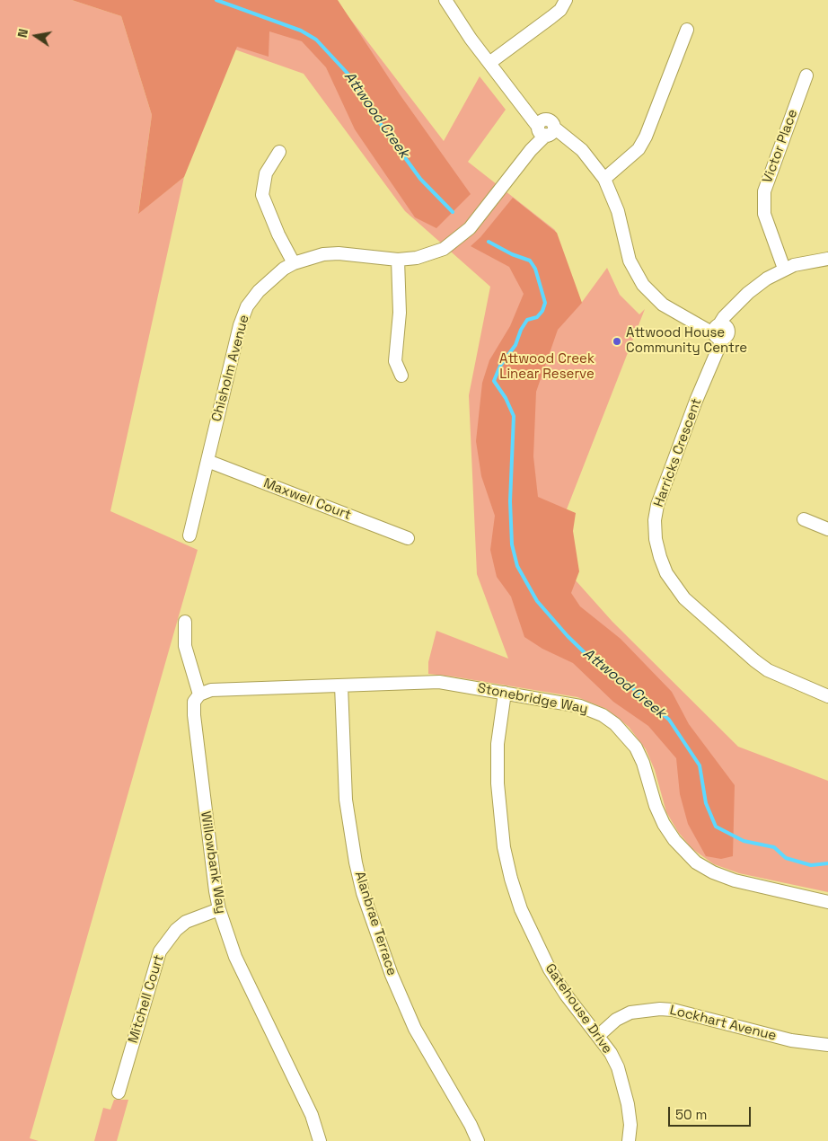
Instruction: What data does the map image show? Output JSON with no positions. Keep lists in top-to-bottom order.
{
  "streets": {
    "street": [
      "Victor Place",
      "Chisholm Avenue",
      "Harricks Crescent",
      "Maxwell Court",
      "Stonebridge Way",
      "Willowbank Way",
      "Alanbrae Terrace",
      "Mitchell Court",
      "Gatehouse Drive",
      "Lockhart Avenue"
    ]
  },
  "crossings": [
    ["Victor Place", "Harricks Crescent"],
    ["Chisholm Avenue", "Maxwell Court"],
    ["Stonebridge Way", "Willowbank Way"],
    ["Stonebridge Way", "Alanbrae Terrace"],
    ["Stonebridge Way", "Gatehouse Drive"],
    ["Willowbank Way", "Mitchell Court"],
    ["Gatehouse Drive", "Lockhart Avenue"]
  ],
  "water": ["Attwood Creek"],
  "parks": ["Attwood Creek Linear Reserve"],
  "places": ["Attwood House Community Centre"],
  "scale_bar": "50 m",
  "north": "left"
}
